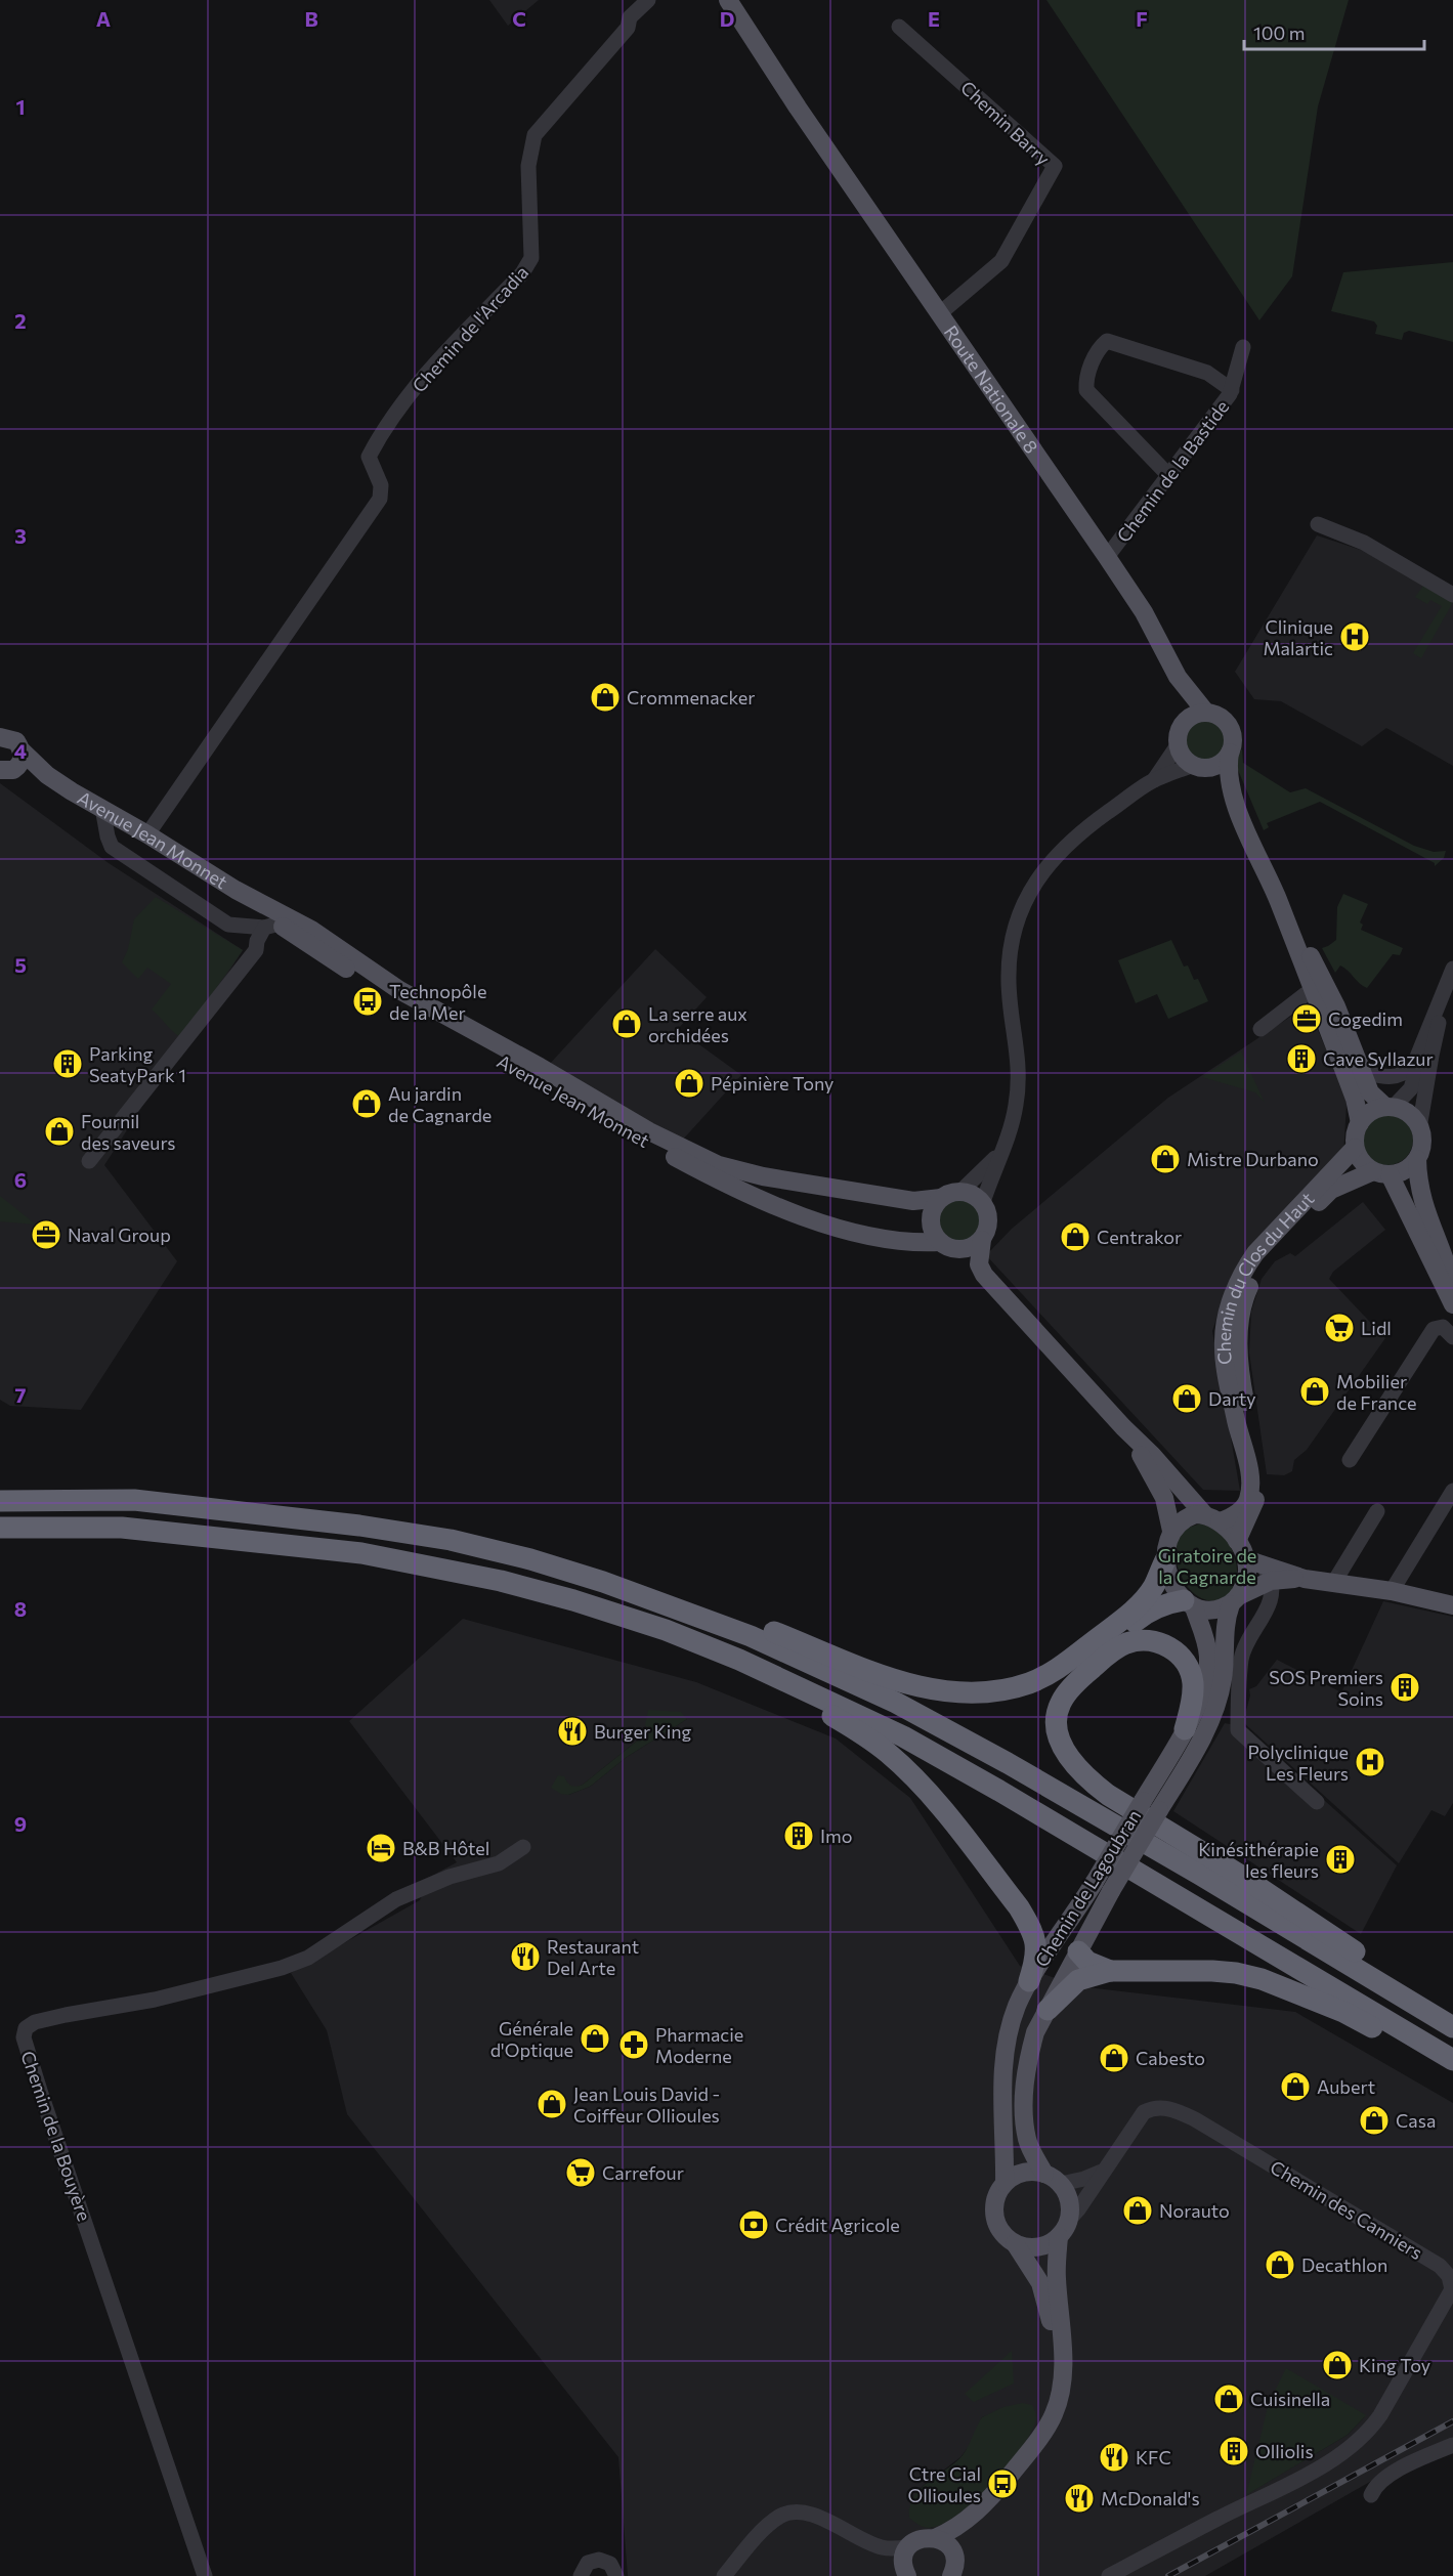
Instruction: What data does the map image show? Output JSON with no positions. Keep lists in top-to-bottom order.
{
  "streets": {
    "main road": [
      "Route Nationale 8",
      "Avenue Jean Monnet",
      "Chemin du Clos du Haut",
      "Chemin de Lagoubran"
    ],
    "street": [
      "Chemin Barry",
      "Chemin de l'Arcadia",
      "Chemin de la Bastide",
      "Chemin de la Bouyère",
      "Chemin des Canniers"
    ]
  },
  "crossings": [
    ["Chemin Barry", "Route Nationale 8"],
    ["Chemin de l'Arcadia", "Avenue Jean Monnet"],
    ["Route Nationale 8", "Chemin de la Bastide"],
    ["Chemin du Clos du Haut", "Chemin de Lagoubran"],
    ["Chemin de Lagoubran", "Chemin des Canniers"]
  ],
  "parks": ["Giratoire de la Cagnarde"],
  "places": {
    "hospital": ["Clinique Malartic", "Polyclinique Les Fleurs"],
    "shop": [
      "Crommenacker",
      "La serre aux orchidées",
      "Pépinière Tony",
      "Au jardin de Cagnarde",
      "Fournil des saveurs",
      "Mistre Durbano",
      "Centrakor",
      "Mobilier de France",
      "Darty",
      "Générale d'Optique",
      "Cabesto",
      "Aubert",
      "Jean Louis David - Coiffeur Ollioules",
      "Casa",
      "Norauto",
      "Decathlon",
      "King Toy",
      "Cuisinella"
    ],
    "bus stop": ["Technopôle de la Mer", "Ctre Cial Ollioules"],
    "office": ["Cogedim", "Naval Group"],
    "building": [
      "Cave Syllazur",
      "Parking SeatyPark 1",
      "SOS Premiers Soins",
      "Imo",
      "Kinésithérapie les fleurs",
      "Olliolis"
    ],
    "supermarket": ["Lidl", "Carrefour"],
    "restaurant": [
      "Burger King",
      "Restaurant Del Arte",
      "KFC",
      "McDonald's"
    ],
    "hotel": ["B&B Hôtel"],
    "pharmacy": ["Pharmacie Moderne"],
    "bank": ["Crédit Agricole"]
  },
  "scale_bar": "100 m",
  "grid": {
    "columns": [
      "A",
      "B",
      "C",
      "D",
      "E",
      "F"
    ],
    "rows": [
      "1",
      "2",
      "3",
      "4",
      "5",
      "6",
      "7",
      "8",
      "9"
    ]
  }
}
